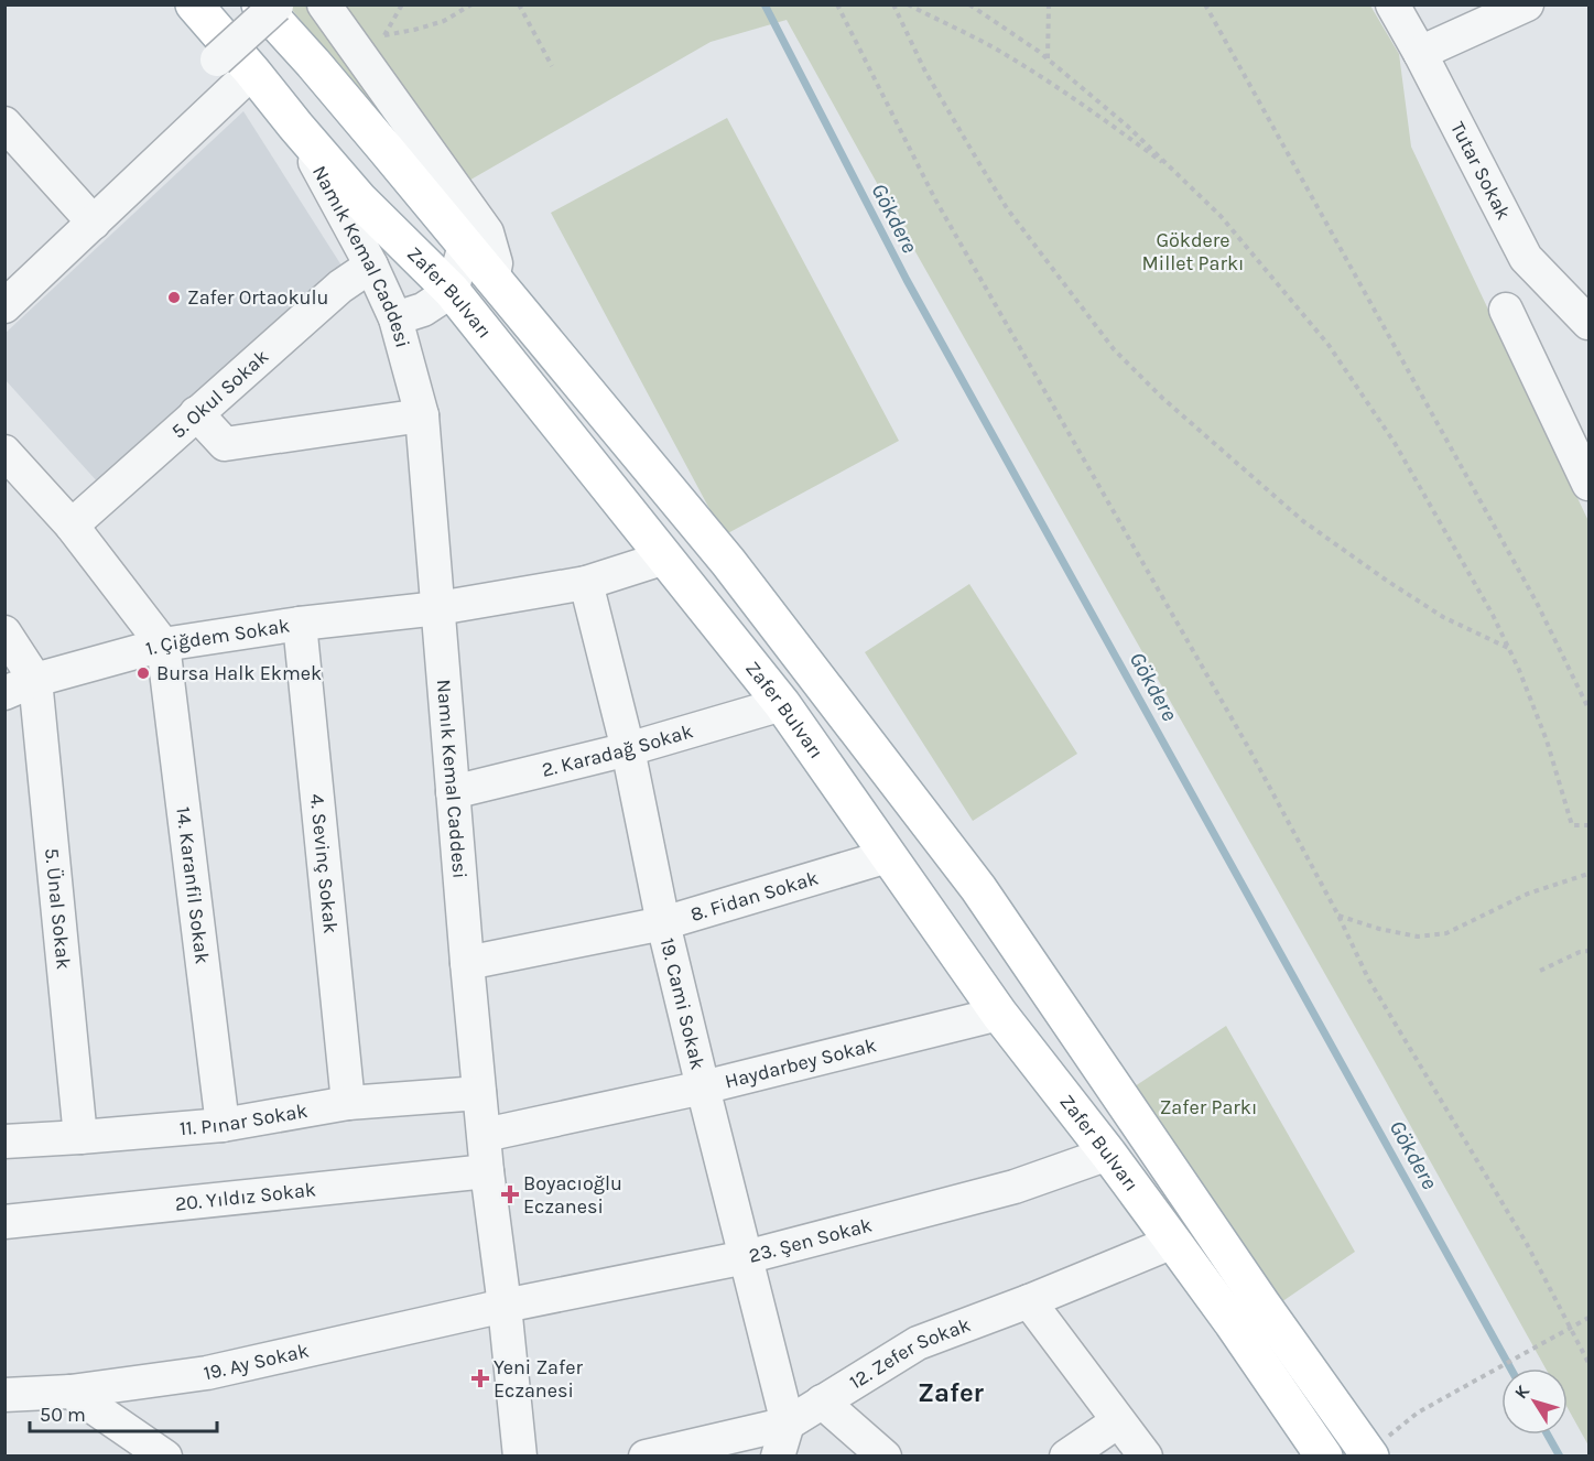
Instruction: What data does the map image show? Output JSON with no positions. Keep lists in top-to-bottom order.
{
  "streets": {
    "main road": ["Zafer Bulvarı"],
    "street": [
      "Tutar Sokak",
      "Namık Kemal Caddesi",
      "5. Okul Sokak",
      "1. Çiğdem Sokak",
      "2. Karadağ Sokak",
      "4. Sevinç Sokak",
      "14. Karanfil Sokak",
      "8. Fidan Sokak",
      "5. Ünal Sokak",
      "19. Cami Sokak",
      "Haydarbey Sokak",
      "11. Pınar Sokak",
      "20. Yıldız Sokak",
      "23. Şen Sokak",
      "12. Zefer Sokak",
      "19. Ay Sokak"
    ]
  },
  "crossings": [
    ["Namık Kemal Caddesi", "Zafer Bulvarı"],
    ["Namık Kemal Caddesi", "5. Okul Sokak"],
    ["Namık Kemal Caddesi", "1. Çiğdem Sokak"],
    ["Namık Kemal Caddesi", "2. Karadağ Sokak"],
    ["Namık Kemal Caddesi", "8. Fidan Sokak"],
    ["Namık Kemal Caddesi", "Haydarbey Sokak"],
    ["Namık Kemal Caddesi", "11. Pınar Sokak"],
    ["Namık Kemal Caddesi", "20. Yıldız Sokak"],
    ["Namık Kemal Caddesi", "23. Şen Sokak"],
    ["Namık Kemal Caddesi", "19. Ay Sokak"],
    ["Zafer Bulvarı", "1. Çiğdem Sokak"],
    ["Zafer Bulvarı", "2. Karadağ Sokak"],
    ["Zafer Bulvarı", "8. Fidan Sokak"],
    ["Zafer Bulvarı", "Haydarbey Sokak"],
    ["Zafer Bulvarı", "23. Şen Sokak"],
    ["Zafer Bulvarı", "12. Zefer Sokak"],
    ["1. Çiğdem Sokak", "4. Sevinç Sokak"],
    ["1. Çiğdem Sokak", "14. Karanfil Sokak"],
    ["1. Çiğdem Sokak", "5. Ünal Sokak"],
    ["1. Çiğdem Sokak", "19. Cami Sokak"],
    ["2. Karadağ Sokak", "19. Cami Sokak"],
    ["4. Sevinç Sokak", "11. Pınar Sokak"],
    ["14. Karanfil Sokak", "11. Pınar Sokak"],
    ["8. Fidan Sokak", "19. Cami Sokak"],
    ["5. Ünal Sokak", "11. Pınar Sokak"],
    ["19. Cami Sokak", "Haydarbey Sokak"],
    ["19. Cami Sokak", "23. Şen Sokak"],
    ["19. Cami Sokak", "12. Zefer Sokak"],
    ["23. Şen Sokak", "19. Ay Sokak"]
  ],
  "districts": ["Zafer"],
  "water": ["Gökdere"],
  "parks": ["Gökdere Millet Parkı", "Zafer Parkı"],
  "places": {
    "other": ["Zafer Ortaokulu", "Bursa Halk Ekmek"],
    "health": ["Boyacıoğlu Eczanesi", "Yeni Zafer Eczanesi"]
  },
  "scale_bar": "50 m",
  "north": "top left"
}
